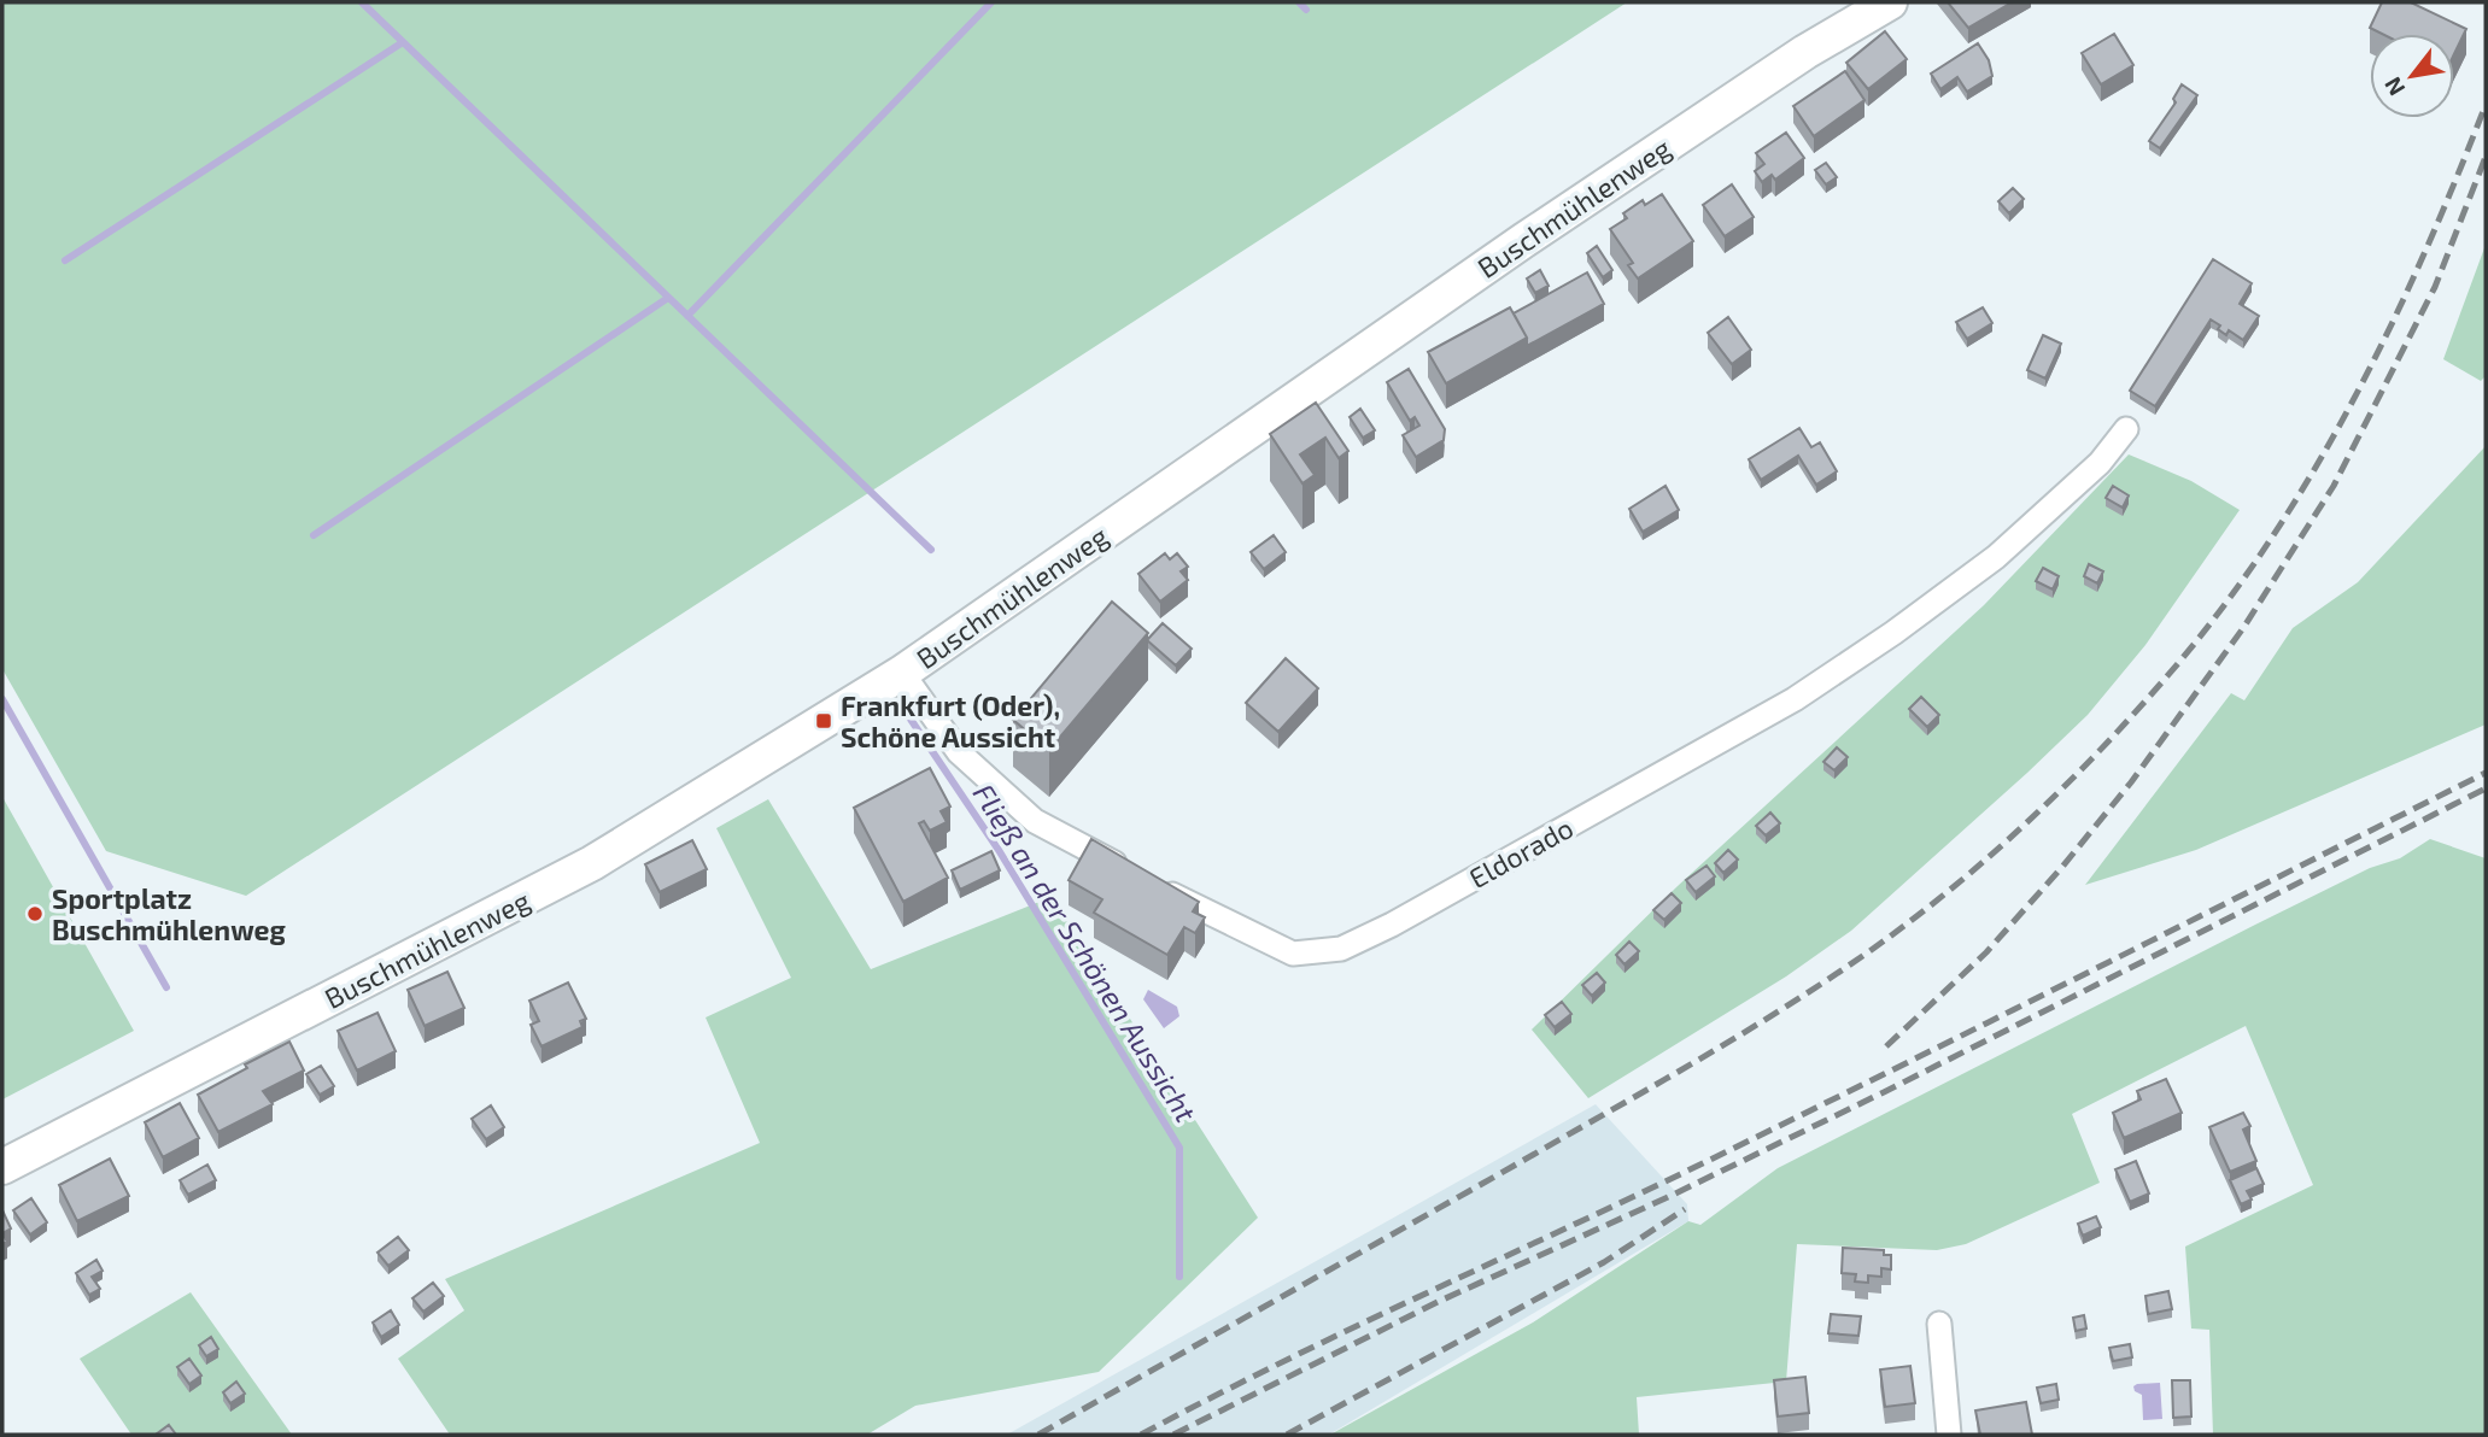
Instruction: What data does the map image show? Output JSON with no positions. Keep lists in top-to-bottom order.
{
  "streets": {
    "street": ["Buschmühlenweg", "Eldorado"]
  },
  "crossings": [
    ["Buschmühlenweg", "Eldorado"]
  ],
  "water": ["Fließ an der Schönen Aussicht"],
  "places": {
    "transit": ["Frankfurt (Oder), Schöne Aussicht"],
    "other": ["Sportplatz Buschmühlenweg"]
  },
  "north": "bottom left"
}
